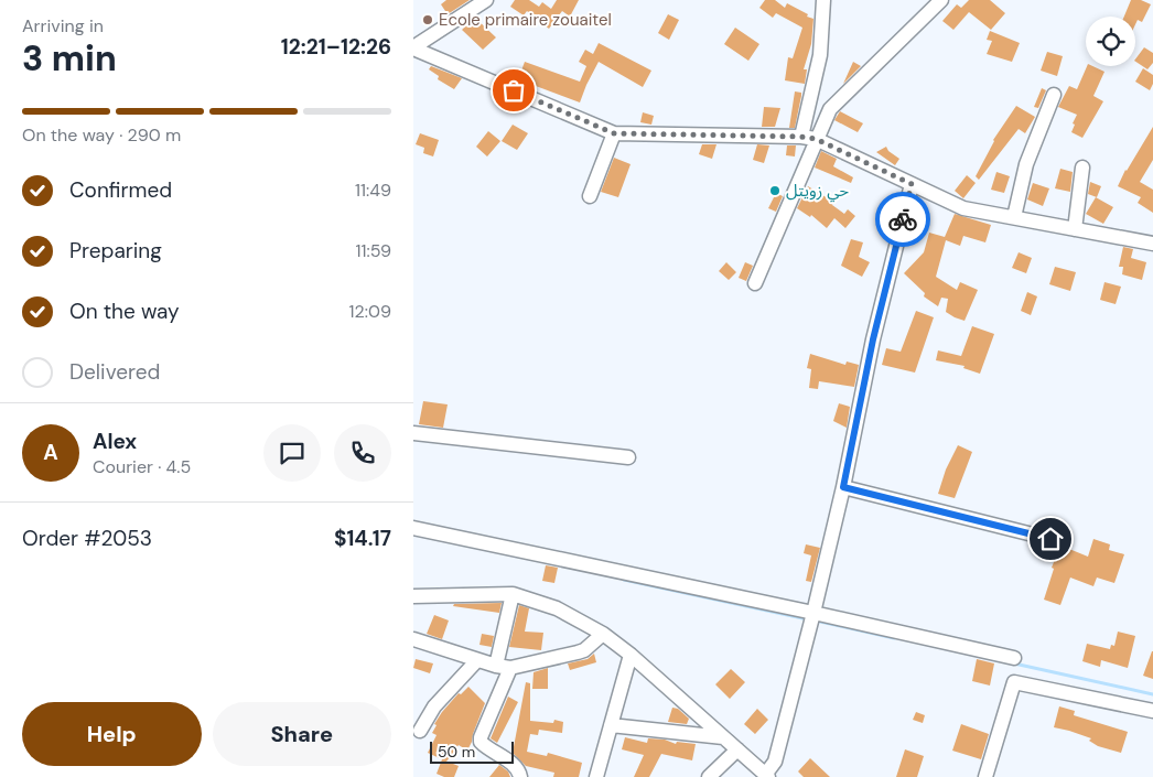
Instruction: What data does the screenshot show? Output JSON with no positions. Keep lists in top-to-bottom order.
{
  "places": ["Ecole primaire zouaitel", "حي زويتل"],
  "scale_bar": "50 m",
  "page": {
    "heading": ["3 min", "Arriving in", "12:21–12:26"],
    "panel": [
      "Alex",
      "Courier · 4.5",
      "Order #2053",
      "$14.17"
    ],
    "bar": "On the way · 290 m",
    "list": [
      ["Confirmed", "11:49"],
      ["Preparing", "11:59"],
      ["On the way", "12:09"],
      "Delivered"
    ],
    "round": "A",
    "buttons": ["Help", "Share"],
    "scale": "50 m"
  }
}
